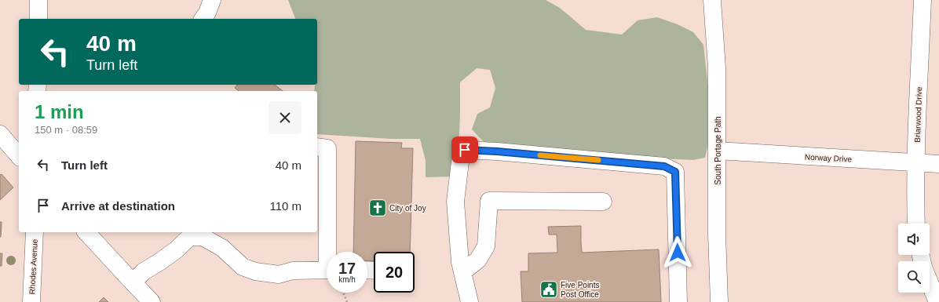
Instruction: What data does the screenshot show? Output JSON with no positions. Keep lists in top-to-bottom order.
{
  "streets": {
    "street": [
      "Briarwood Drive",
      "South Portage Path",
      "Norway Drive",
      "Rhodes Avenue"
    ]
  },
  "crossings": [
    ["Briarwood Drive", "Norway Drive"],
    ["South Portage Path", "Norway Drive"]
  ],
  "places": {
    "church": ["City of Joy"],
    "public building": ["Five Points Post Office"]
  },
  "page": {
    "turn": ["40 m", "Turn left"],
    "heading": ["1 min", "150 m · 08:59"],
    "list": [
      {
        "name": "Turn left",
        "value": "40 m"
      },
      {
        "name": "Arrive at destination",
        "value": "110 m"
      }
    ],
    "speed": "17 km/h",
    "limit": "20"
  }
}
